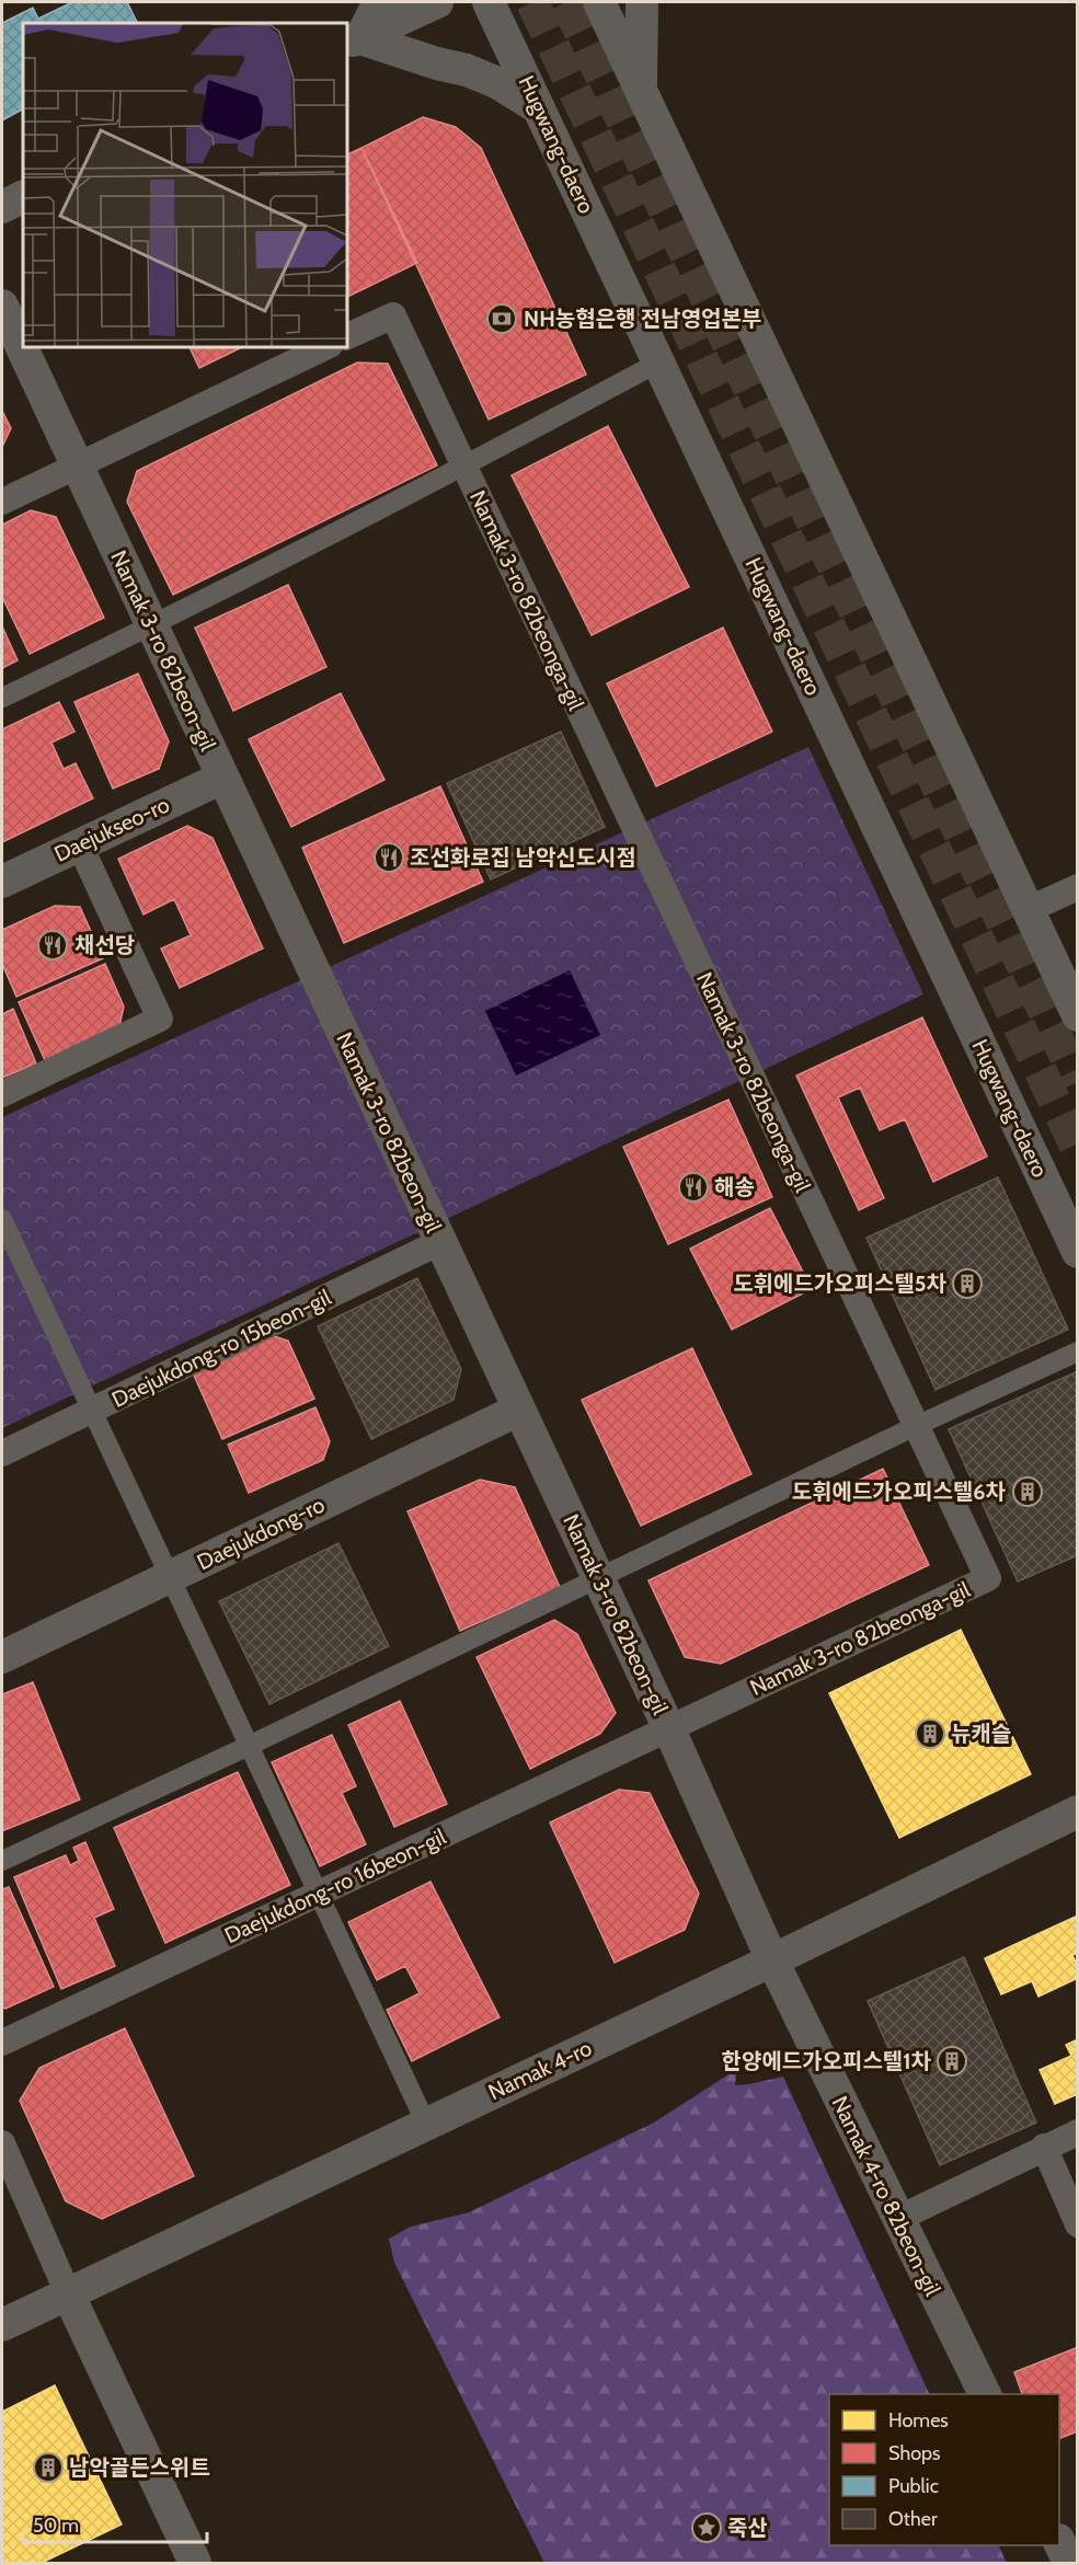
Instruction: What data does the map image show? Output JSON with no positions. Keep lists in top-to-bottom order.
{
  "streets": {
    "street": [
      "Hugwang-daero",
      "Namak 3-ro 82beonga-gil",
      "Namak 3-ro 82beon-gil",
      "Daejukseo-ro",
      "Daejukdong-ro 15beon-gil",
      "Daejukdong-ro",
      "Daejukdong-ro 16beon-gil",
      "Namak 4-ro",
      "Namak 4-ro 82beon-gil"
    ]
  },
  "crossings": [
    ["Namak 3-ro 82beonga-gil", "Namak 3-ro 82beon-gil"],
    ["Namak 3-ro 82beonga-gil", "Daejukdong-ro 16beon-gil"],
    ["Namak 3-ro 82beon-gil", "Daejukseo-ro"],
    ["Namak 3-ro 82beon-gil", "Daejukdong-ro 15beon-gil"],
    ["Namak 3-ro 82beon-gil", "Daejukdong-ro"],
    ["Namak 3-ro 82beon-gil", "Daejukdong-ro 16beon-gil"],
    ["Namak 3-ro 82beon-gil", "Namak 4-ro"],
    ["Namak 3-ro 82beon-gil", "Namak 4-ro 82beon-gil"],
    ["Namak 4-ro", "Namak 4-ro 82beon-gil"]
  ],
  "places": {
    "bank": ["NH농협은행 전남영업본부"],
    "restaurant": ["조선화로집 남악신도시점", "채선당", "해송"],
    "building": [
      "도휘에드가오피스텔5차",
      "도휘에드가오피스텔6차",
      "뉴캐슬",
      "한양에드가오피스텔1차",
      "남악골든스위트"
    ],
    "place": ["죽산"]
  },
  "legend": [
    "Homes",
    "Shops",
    "Public",
    "Other"
  ],
  "scale_bar": "50 m"
}
